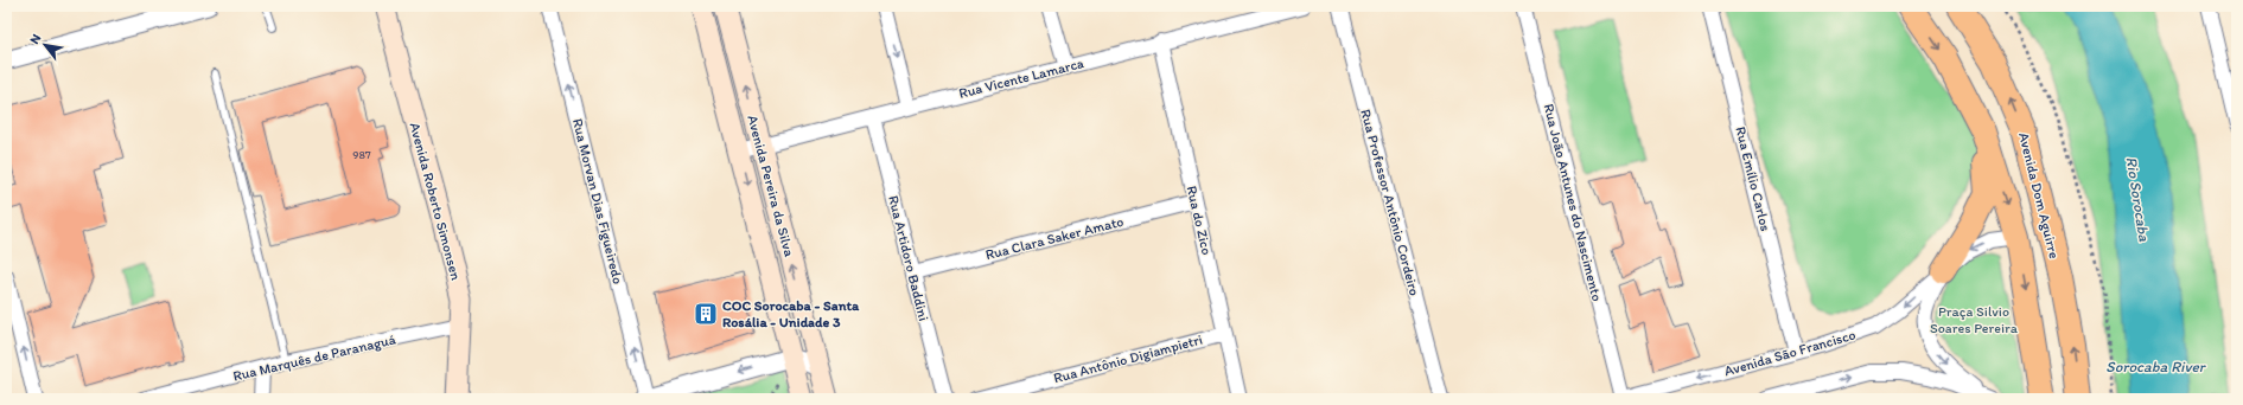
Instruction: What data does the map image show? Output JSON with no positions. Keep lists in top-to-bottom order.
{
  "streets": {
    "highway": ["Avenida Dom Aguirre"],
    "main road": ["Avenida Pereira da Silva", "Avenida Roberto Simonsen"],
    "street": [
      "Rua Vicente Lamarca",
      "Rua Emílio Carlos",
      "Rua Morvan Dias Figueiredo",
      "Rua Professor Antônio Cordeiro",
      "Rua João Antunes do Nascimento",
      "Rua do Zico",
      "Rua Clara Saker Amato",
      "Rua Artidoro Baddini",
      "Avenida São Francisco",
      "Rua Marquês de Paranaguá",
      "Rua Antônio Digiampietri"
    ]
  },
  "crossings": [
    ["Rua Vicente Lamarca", "Avenida Pereira da Silva"],
    ["Rua Vicente Lamarca", "Rua do Zico"],
    ["Rua Vicente Lamarca", "Rua Artidoro Baddini"],
    ["Rua Emílio Carlos", "Avenida São Francisco"],
    ["Avenida Roberto Simonsen", "Rua Marquês de Paranaguá"],
    ["Rua João Antunes do Nascimento", "Avenida São Francisco"],
    ["Rua do Zico", "Rua Clara Saker Amato"],
    ["Rua do Zico", "Rua Antônio Digiampietri"],
    ["Rua Clara Saker Amato", "Rua Artidoro Baddini"]
  ],
  "one_way": ["Rua Morvan Dias Figueiredo", "Avenida São Francisco"],
  "water": ["Rio Sorocaba", "Sorocaba River"],
  "parks": ["Praça Silvio Soares Pereira"],
  "places": {
    "building": ["COC Sorocaba - Santa Rosália - Unidade 3"]
  },
  "house_numbers": ["987"],
  "north": "top left"
}
